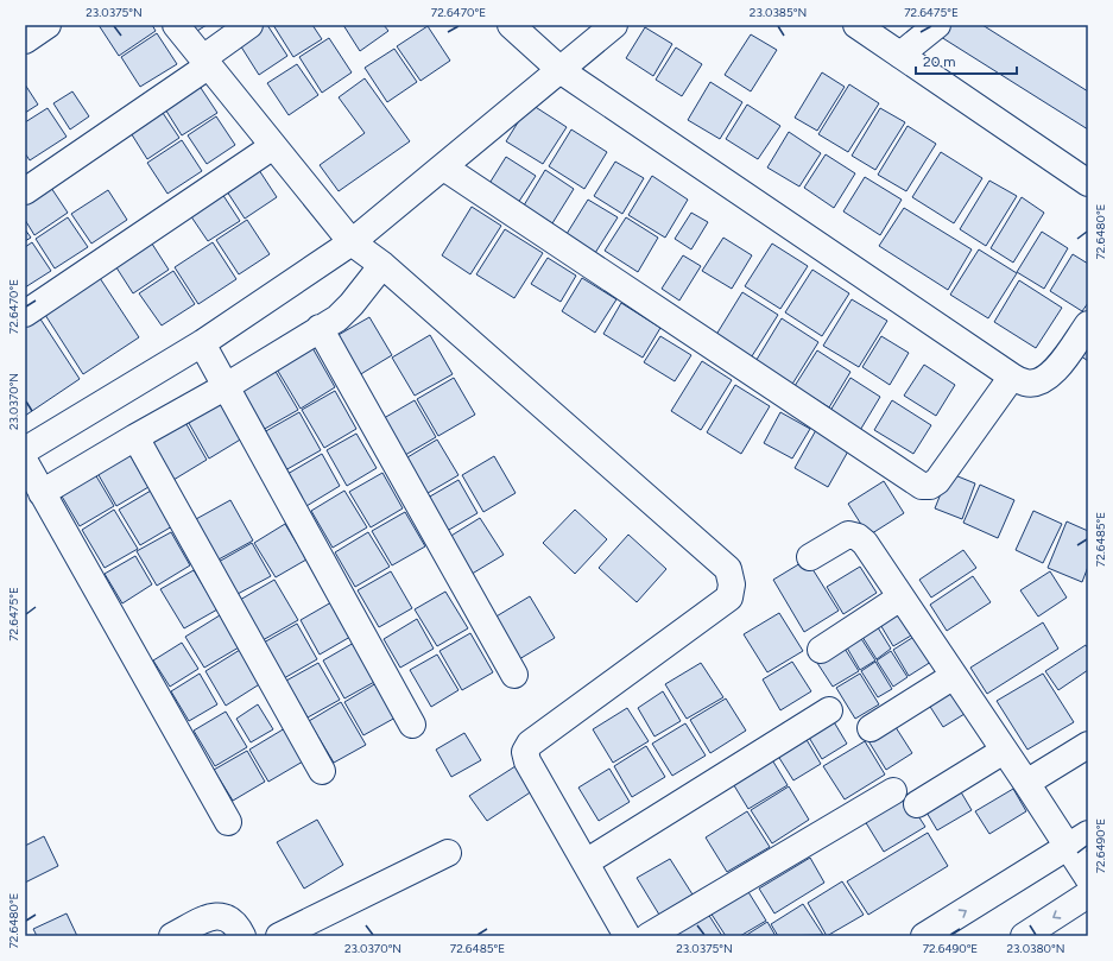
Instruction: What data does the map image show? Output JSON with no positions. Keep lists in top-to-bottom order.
{
  "scale_bar": "20 m",
  "coordinates": [
    "23.0375°N",
    "72.6470°E",
    "23.0385°N",
    "72.6475°E",
    "72.6480°E",
    "23.0370°N",
    "72.6485°E",
    "72.6490°E",
    "23.0380°N"
  ]
}
